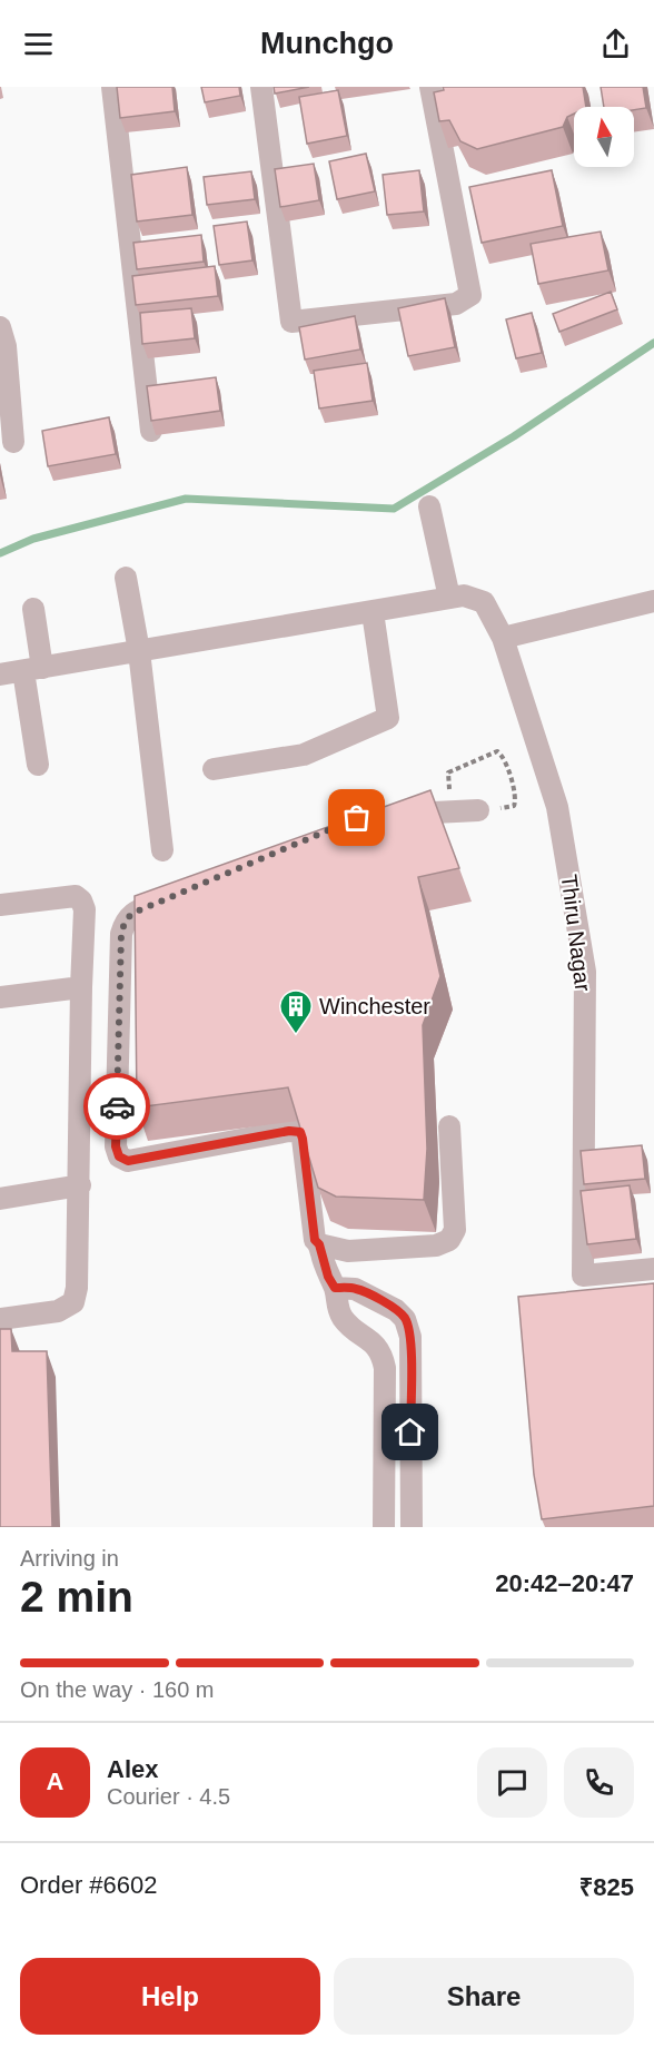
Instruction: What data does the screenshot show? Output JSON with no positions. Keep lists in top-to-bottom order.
{
  "streets": {
    "street": ["Thiru Nagar"]
  },
  "places": {
    "building": ["Winchester"]
  },
  "north": "top",
  "page": {
    "header": "Munchgo",
    "heading": ["2 min", "Arriving in", "20:42–20:47"],
    "panel": [
      "Alex",
      "Courier · 4.5",
      "Order #6602",
      "₹825"
    ],
    "bar": "On the way · 160 m",
    "round": "A",
    "buttons": ["Help", "Share"]
  }
}
